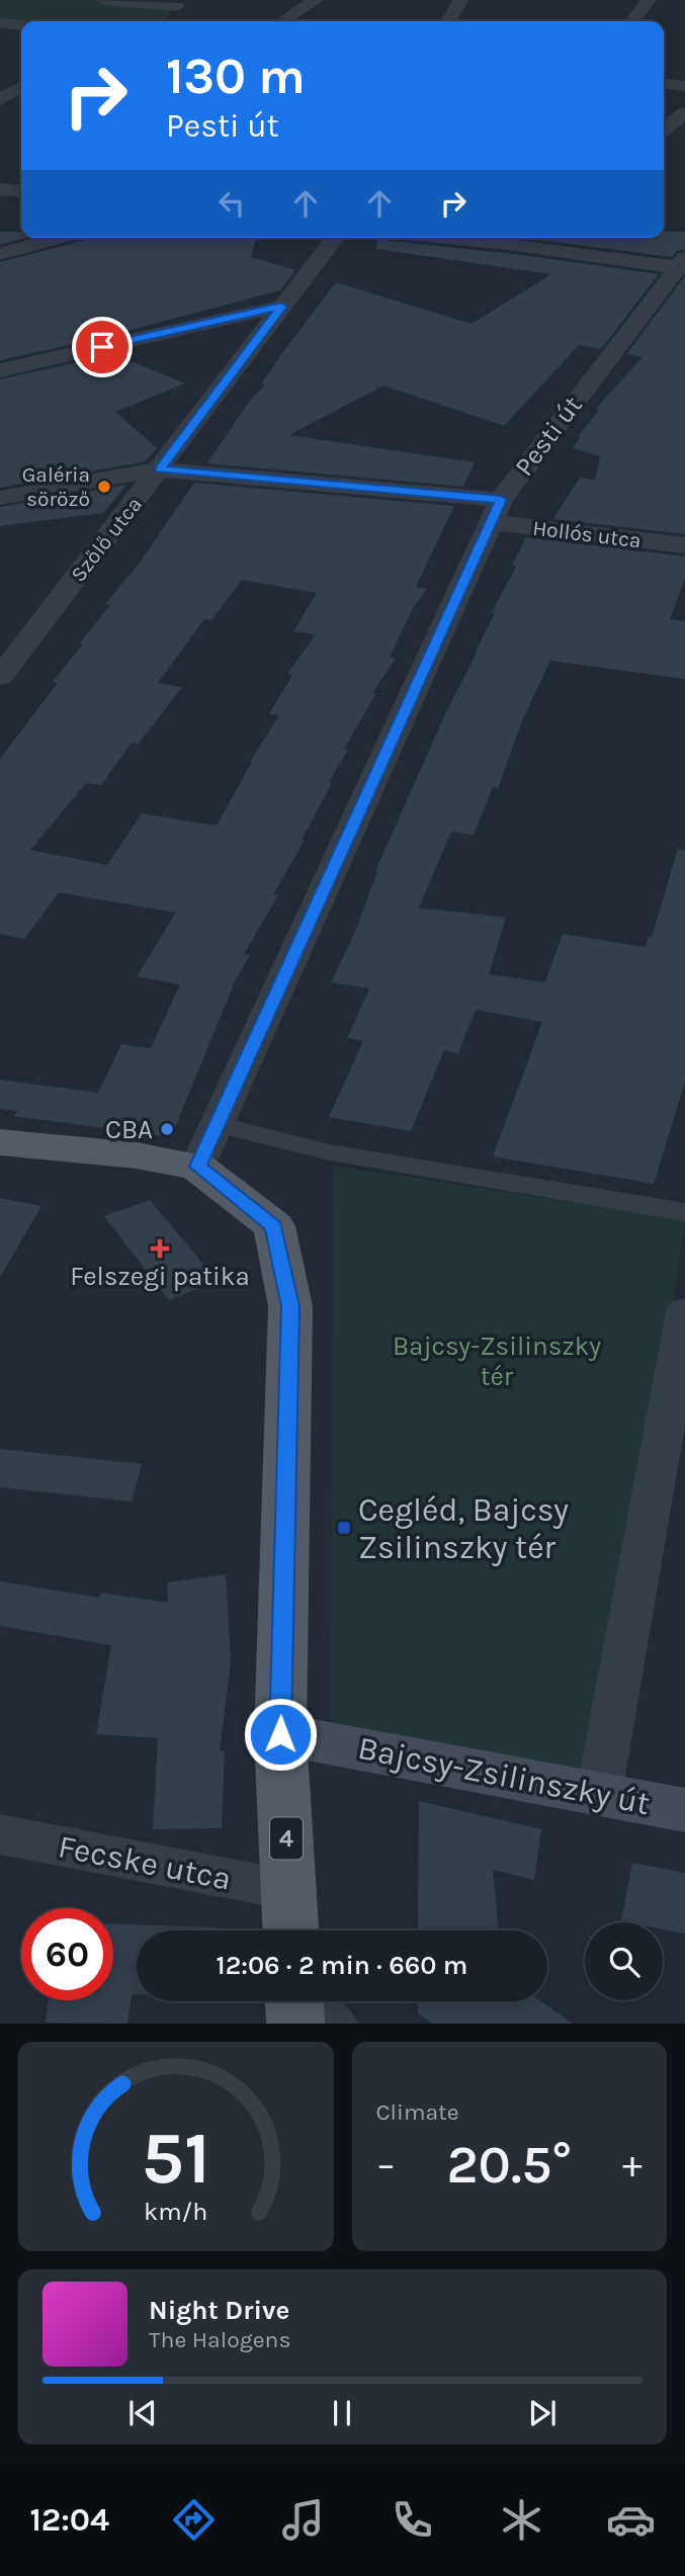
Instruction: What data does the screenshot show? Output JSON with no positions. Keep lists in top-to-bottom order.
{
  "streets": {
    "main road": ["Bajcsy-Zsilinszky út", "4"],
    "street": [
      "Pesti út",
      "Hollós utca",
      "Szőlő utca",
      "Fecske utca"
    ]
  },
  "crossings": [
    ["Pesti út", "Hollós utca"],
    ["Pesti út", "4"],
    ["Hollós utca", "Szőlő utca"],
    ["Bajcsy-Zsilinszky út", "4"],
    ["4", "Fecske utca"]
  ],
  "parks": ["Bajcsy-Zsilinszky tér"],
  "places": {
    "other": ["Galéria söröző", "CBA"],
    "health": ["Felszegi patika"],
    "transit": ["Cegléd, Bajcsy Zsilinszky tér"]
  },
  "page": {
    "turn": ["130 m", "Pesti út"],
    "limit": "60",
    "trip": "12:06 · 2 min · 660 m",
    "tile": "Climate",
    "heat": ["−", "20.5°", "+"],
    "song": ["Night Drive", "The Halogens"],
    "tabs": "12:04",
    "gauge": ["51", "km/h"]
  }
}
